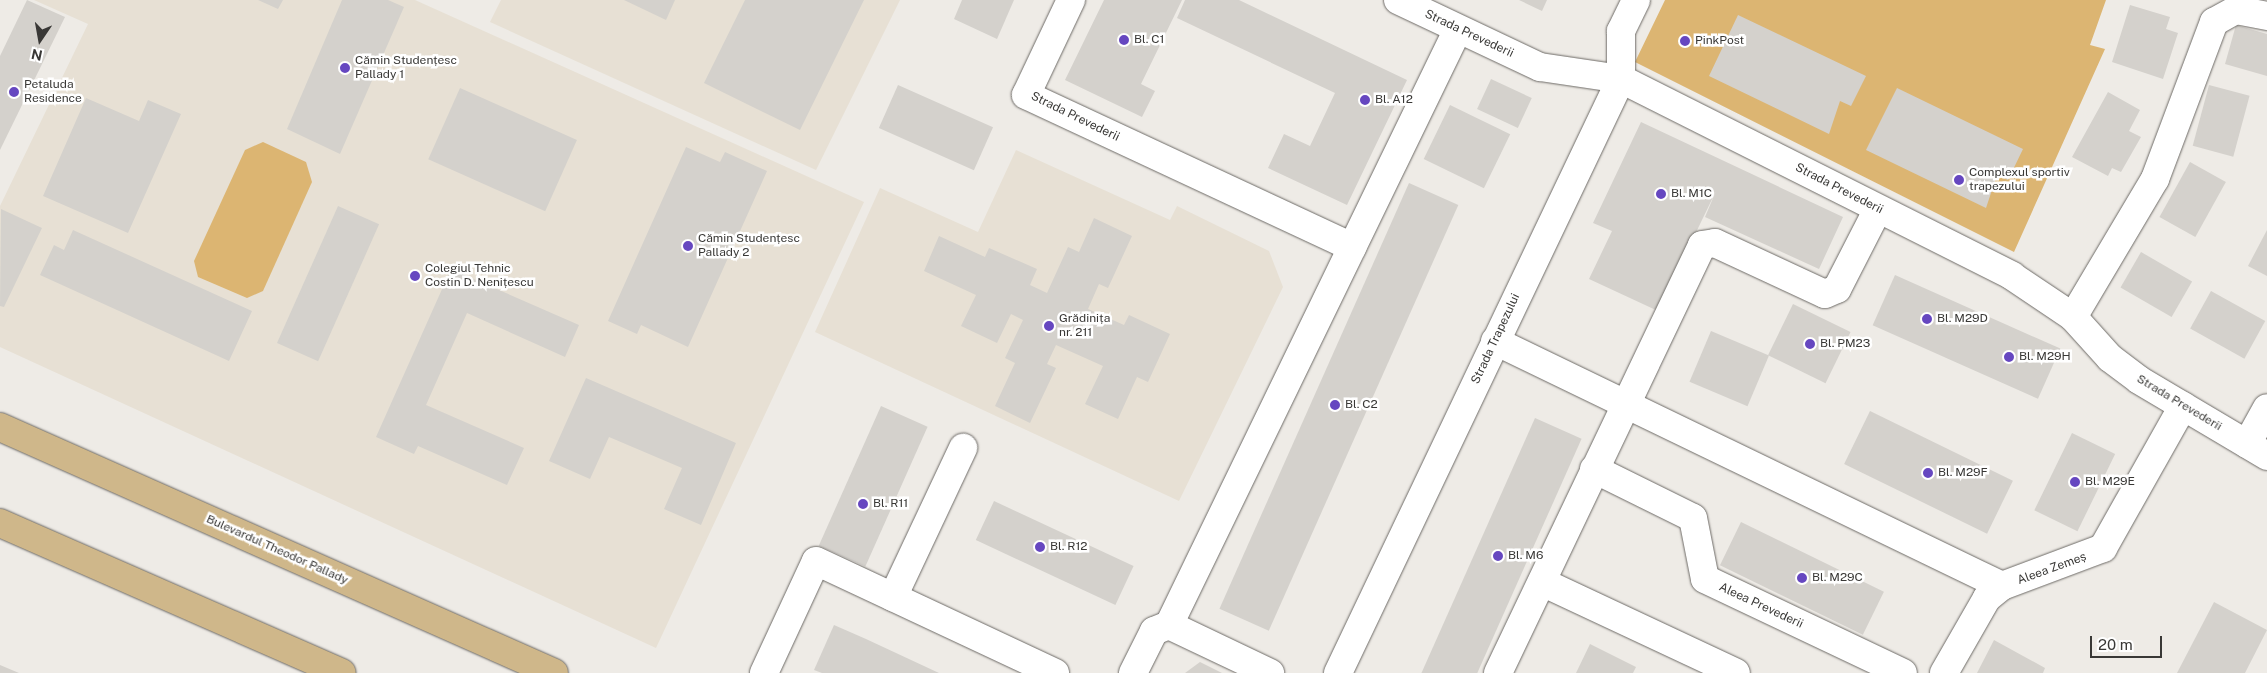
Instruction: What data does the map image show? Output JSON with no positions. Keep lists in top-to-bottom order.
{
  "streets": {
    "main road": ["Bulevardul Theodor Pallady"],
    "street": [
      "Strada Prevederii",
      "Strada Trapezului",
      "Aleea Zemeș",
      "Aleea Prevederii"
    ]
  },
  "crossings": [
    ["Strada Prevederii", "Strada Trapezului"],
    ["Strada Prevederii", "Aleea Zemeș"]
  ],
  "places": [
    "Bl. C1",
    "PinkPost",
    "Cămin Studențesc Pallady 1",
    "Petaluda Residence",
    "Bl. A12",
    "Complexul sportiv trapezului",
    "Bl. M1C",
    "Cămin Studențesc Pallady 2",
    "Colegiul Tehnic Costin D. Nenițescu",
    "Bl. M29D",
    "Grădinița nr. 211",
    "Bl. PM23",
    "Bl. M29H",
    "Bl. C2",
    "Bl. M29F",
    "Bl. M29E",
    "Bl. R11",
    "Bl. R12",
    "Bl. M6",
    "Bl. M29C"
  ],
  "scale_bar": "20 m",
  "north": "bottom"
}
